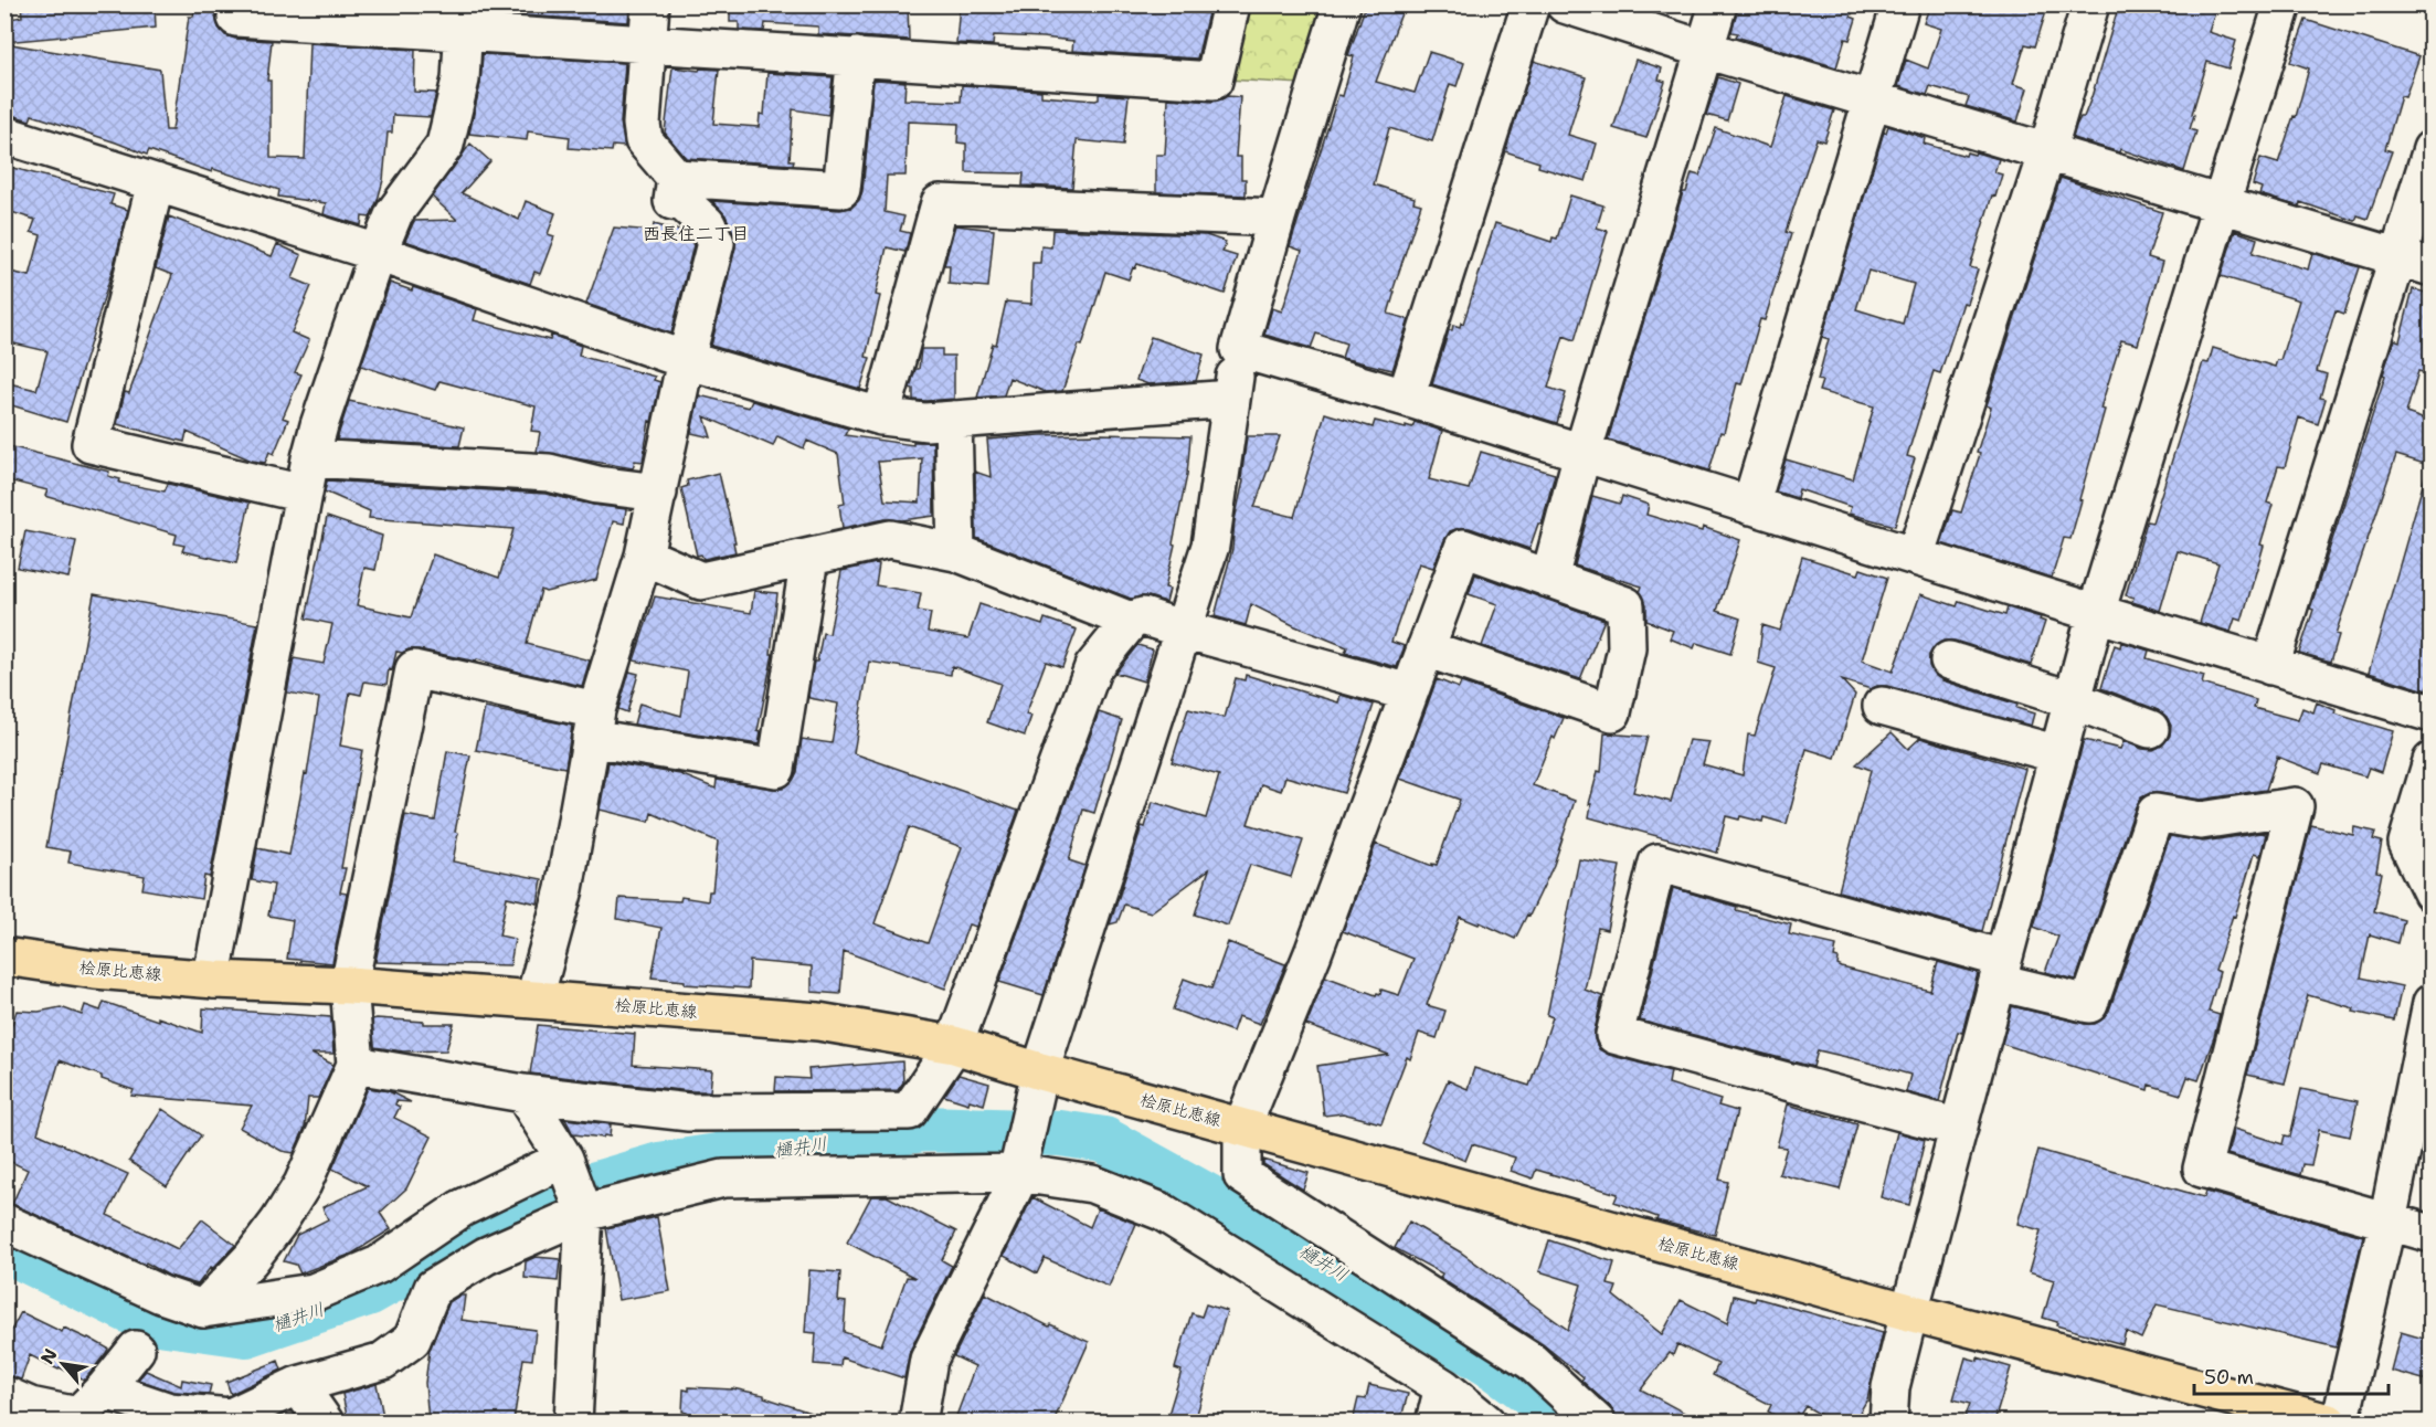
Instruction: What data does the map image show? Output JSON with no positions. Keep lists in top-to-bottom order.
{
  "streets": {
    "main road": ["桧原比恵線"]
  },
  "districts": ["西長住二丁目"],
  "water": ["樋井川"],
  "scale_bar": "50 m",
  "north": "top left"
}
